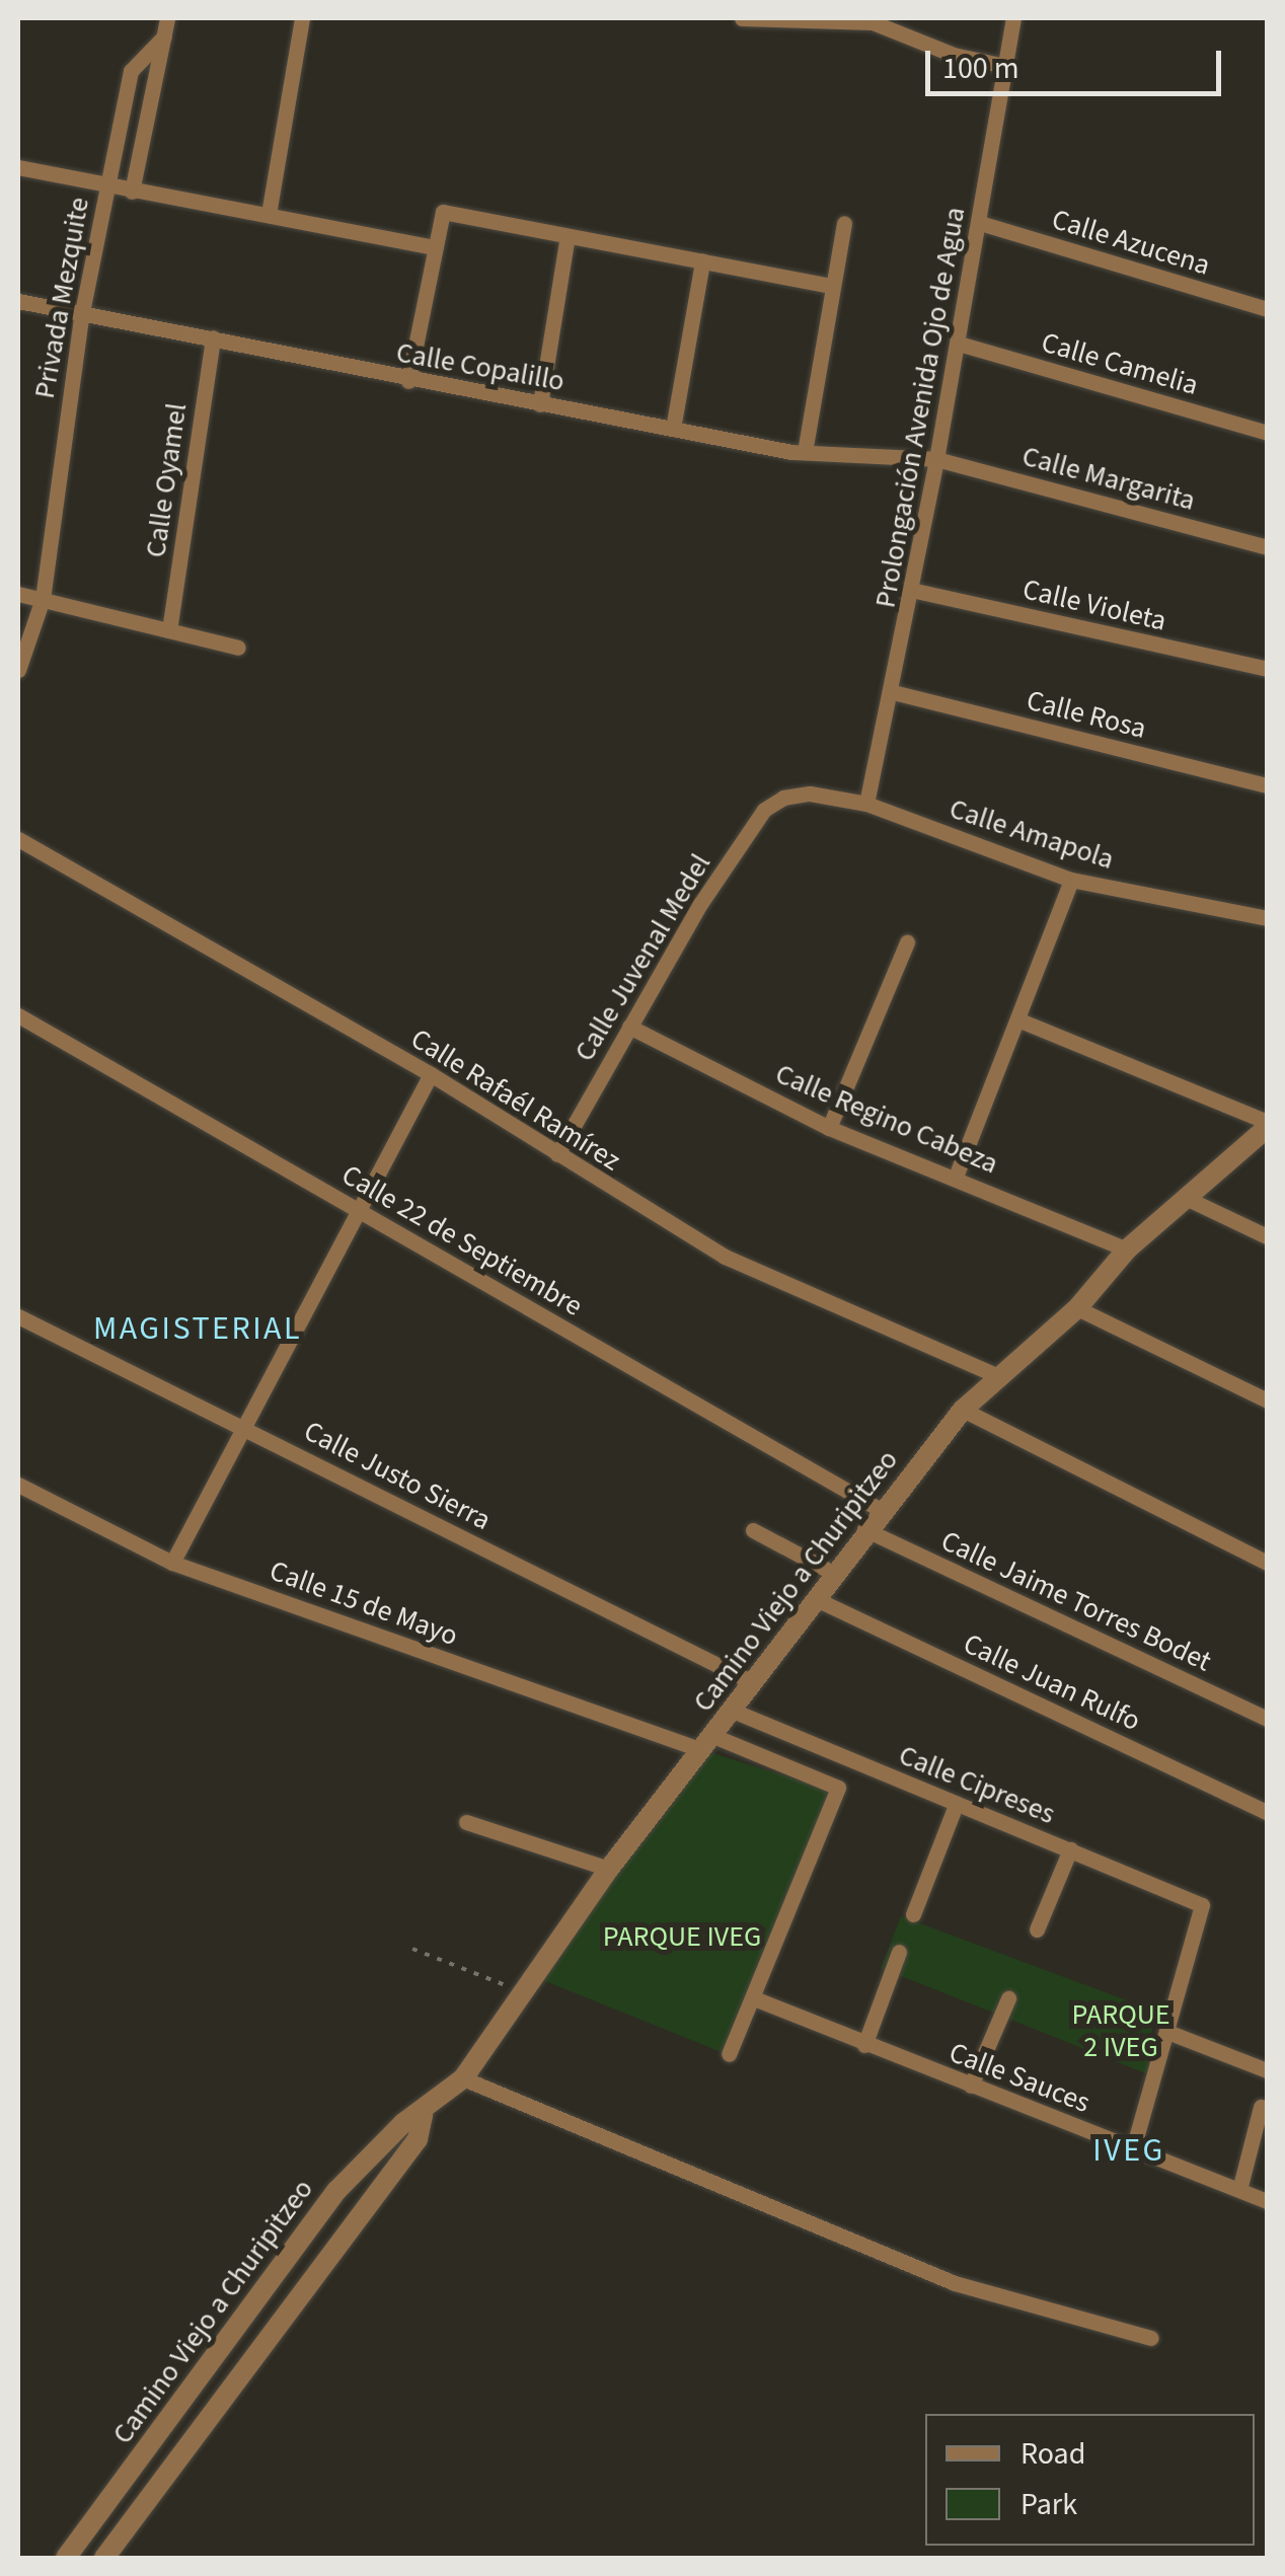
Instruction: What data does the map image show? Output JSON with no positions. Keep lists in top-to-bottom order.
{
  "streets": {
    "street": [
      "Calle Azucena",
      "Privada Mezquite",
      "Calle Camelia",
      "Calle Copalillo",
      "Prolongación Avenida Ojo de Agua",
      "Calle Margarita",
      "Calle Oyamel",
      "Calle Violeta",
      "Calle Rosa",
      "Calle Amapola",
      "Calle Juvenal Medel",
      "Calle Rafaél Ramírez",
      "Calle Regino Cabeza",
      "Calle 22 de Septiembre",
      "Calle Justo Sierra",
      "Camino Viejo a Churipitzeo",
      "Calle Jaime Torres Bodet",
      "Calle 15 de Mayo",
      "Calle Juan Rulfo",
      "Calle Cipreses",
      "Calle Sauces"
    ]
  },
  "crossings": [
    ["Calle Azucena", "Prolongación Avenida Ojo de Agua"],
    ["Privada Mezquite", "Calle Copalillo"],
    ["Calle Camelia", "Prolongación Avenida Ojo de Agua"],
    ["Calle Copalillo", "Prolongación Avenida Ojo de Agua"],
    ["Calle Copalillo", "Calle Margarita"],
    ["Calle Copalillo", "Calle Oyamel"],
    ["Prolongación Avenida Ojo de Agua", "Calle Margarita"],
    ["Prolongación Avenida Ojo de Agua", "Calle Violeta"],
    ["Prolongación Avenida Ojo de Agua", "Calle Rosa"],
    ["Prolongación Avenida Ojo de Agua", "Calle Amapola"],
    ["Calle Amapola", "Calle Juvenal Medel"],
    ["Calle Juvenal Medel", "Calle Rafaél Ramírez"],
    ["Calle Juvenal Medel", "Calle Regino Cabeza"],
    ["Calle Rafaél Ramírez", "Camino Viejo a Churipitzeo"],
    ["Calle Regino Cabeza", "Camino Viejo a Churipitzeo"],
    ["Calle 22 de Septiembre", "Camino Viejo a Churipitzeo"],
    ["Calle Justo Sierra", "Camino Viejo a Churipitzeo"],
    ["Camino Viejo a Churipitzeo", "Calle Jaime Torres Bodet"],
    ["Camino Viejo a Churipitzeo", "Calle 15 de Mayo"],
    ["Camino Viejo a Churipitzeo", "Calle Juan Rulfo"],
    ["Camino Viejo a Churipitzeo", "Calle Cipreses"],
    ["Calle 15 de Mayo", "Calle Sauces"]
  ],
  "districts": ["MAGISTERIAL", "IVEG"],
  "parks": ["PARQUE IVEG", "PARQUE 2 IVEG"],
  "legend": ["Road", "Park"],
  "scale_bar": "100 m"
}
